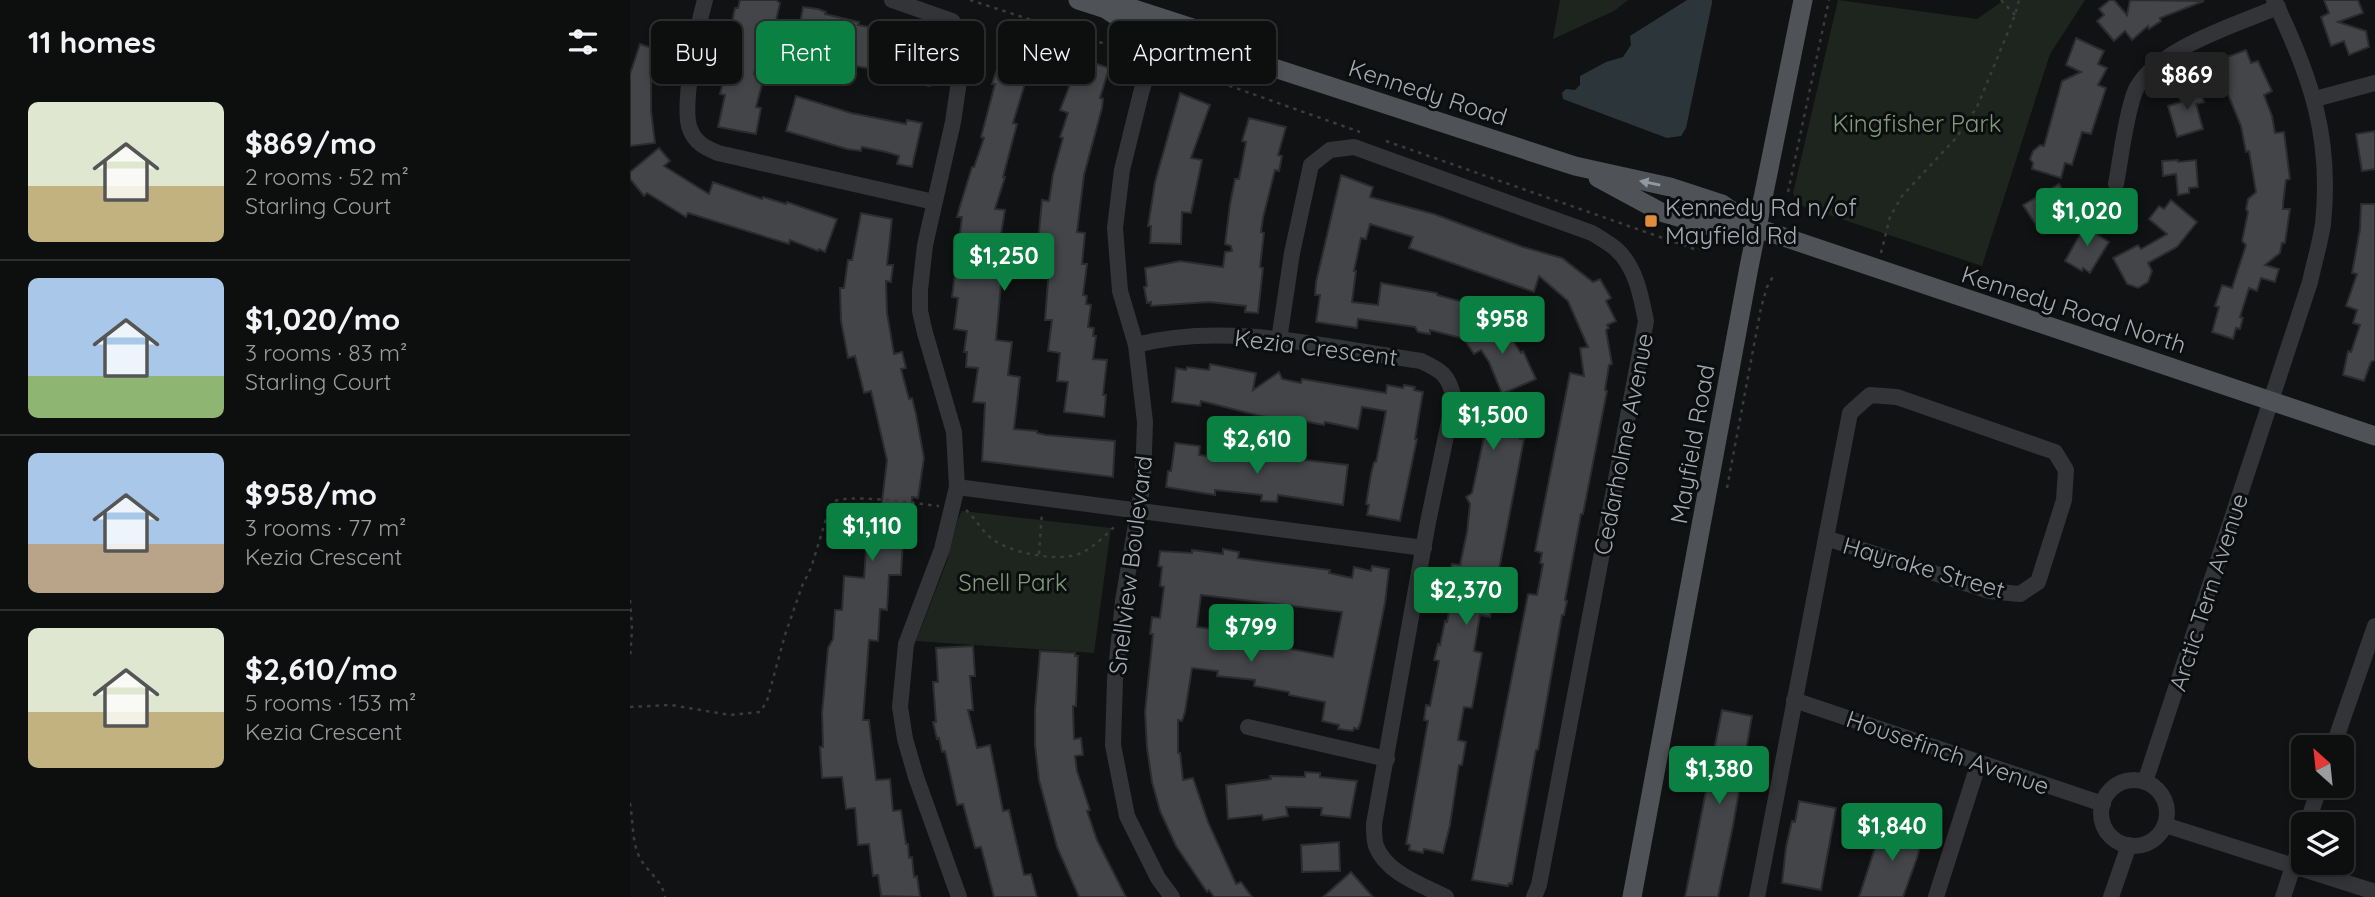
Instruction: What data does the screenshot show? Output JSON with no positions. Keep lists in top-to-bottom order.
{
  "streets": {
    "main road": ["Kennedy Road", "Kennedy Road North", "Mayfield Road"],
    "street": [
      "Kezia Crescent",
      "Cedarholme Avenue",
      "Snellview Boulevard",
      "Hayrake Street",
      "Arctic Tern Avenue",
      "Housefinch Avenue"
    ]
  },
  "crossings": [
    ["Kennedy Road", "Kennedy Road North"],
    ["Kennedy Road", "Mayfield Road"],
    ["Kennedy Road North", "Mayfield Road"],
    ["Kennedy Road North", "Arctic Tern Avenue"],
    ["Kezia Crescent", "Cedarholme Avenue"],
    ["Kezia Crescent", "Snellview Boulevard"],
    ["Hayrake Street", "Housefinch Avenue"],
    ["Arctic Tern Avenue", "Housefinch Avenue"]
  ],
  "parks": ["Kingfisher Park", "Snell Park"],
  "places": {
    "transit": ["Kennedy Rd n/of Mayfield Rd"]
  },
  "north": "top left",
  "page": {
    "heading": "11 homes",
    "chip": [
      "Buy",
      "Rent",
      "Filters",
      "New",
      "Apartment"
    ],
    "price": [
      "$869",
      "$1,020",
      "$1,250",
      "$958",
      "$1,500",
      "$2,610",
      "$1,110",
      "$2,370",
      "$799",
      "$1,380",
      "$1,840"
    ],
    "list": [
      {
        "name": "$869/mo",
        "note": "2 rooms · 52 m² · Starling Court"
      },
      {
        "name": "$1,020/mo",
        "note": "3 rooms · 83 m² · Starling Court"
      },
      {
        "name": "$958/mo",
        "note": "3 rooms · 77 m² · Kezia Crescent"
      },
      {
        "name": "$2,610/mo",
        "note": "5 rooms · 153 m² · Kezia Crescent"
      }
    ]
  }
}
